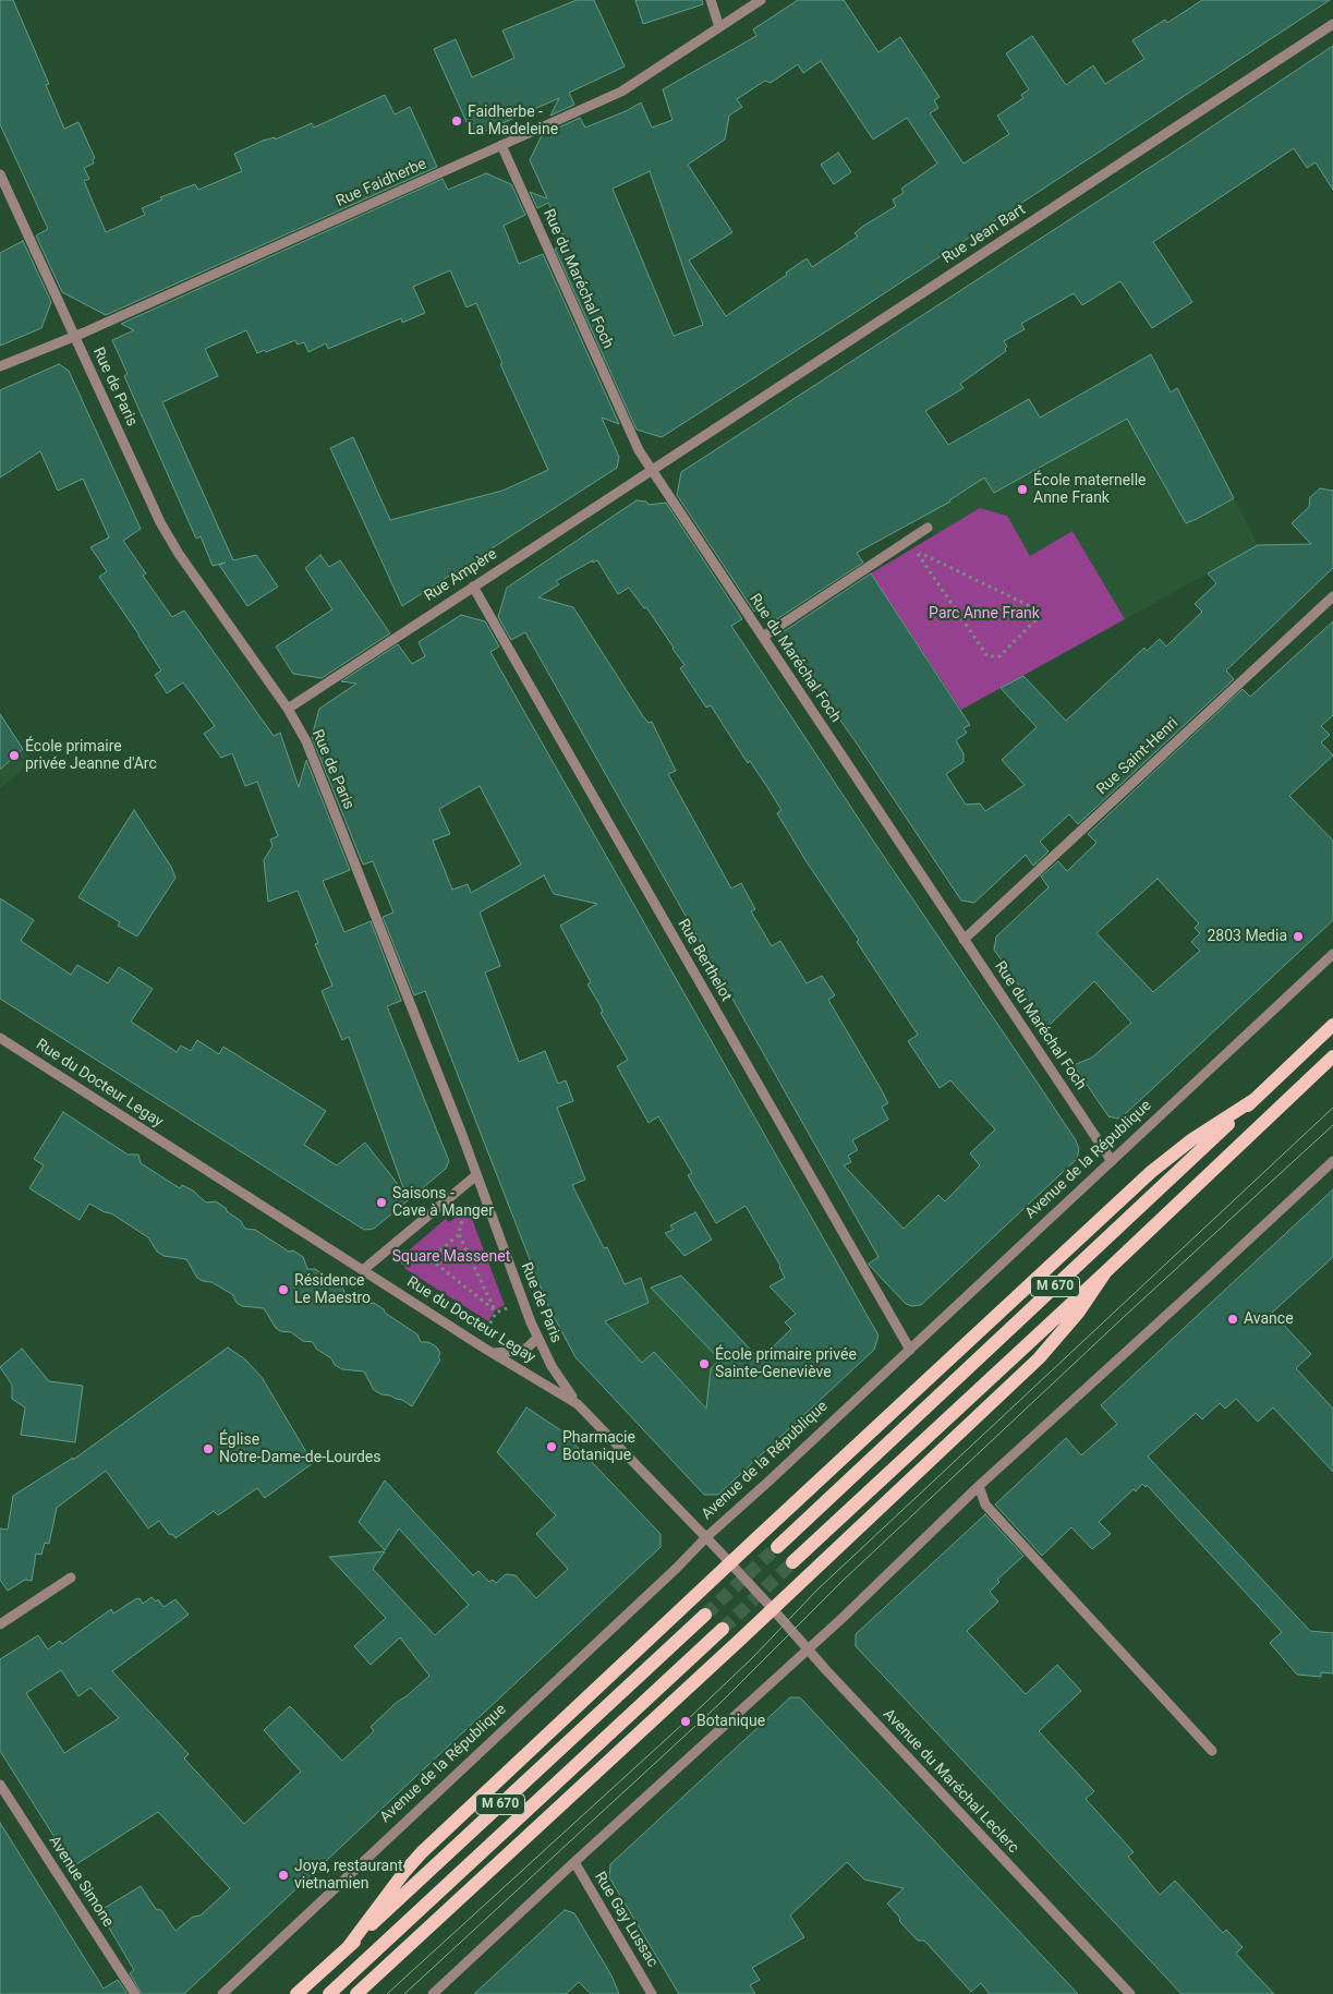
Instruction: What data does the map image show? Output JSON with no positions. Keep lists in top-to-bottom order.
{
  "streets": {
    "main road": ["M 670"],
    "street": [
      "Rue Faidherbe",
      "Rue Jean Bart",
      "Rue du Maréchal Foch",
      "Rue de Paris",
      "Rue Ampère",
      "Rue Saint-Henri",
      "Rue Berthelot",
      "Rue du Docteur Legay",
      "Avenue de la République",
      "Avenue du Maréchal Leclerc",
      "Avenue Simone",
      "Rue Gay Lussac"
    ]
  },
  "crossings": [
    ["Rue Faidherbe", "Rue du Maréchal Foch"],
    ["Rue Faidherbe", "Rue de Paris"],
    ["Rue Jean Bart", "Rue du Maréchal Foch"],
    ["Rue Jean Bart", "Rue Ampère"],
    ["Rue du Maréchal Foch", "Rue Ampère"],
    ["Rue du Maréchal Foch", "Rue Saint-Henri"],
    ["Rue du Maréchal Foch", "Avenue de la République"],
    ["Rue de Paris", "Rue Ampère"],
    ["Rue de Paris", "Rue du Docteur Legay"],
    ["Rue Ampère", "Rue Berthelot"],
    ["Rue Berthelot", "Avenue de la République"],
    ["Rue du Docteur Legay", "Avenue de la République"],
    ["Rue du Docteur Legay", "Avenue du Maréchal Leclerc"]
  ],
  "parks": ["Parc Anne Frank", "Square Massenet"],
  "places": [
    "Faidherbe - La Madeleine",
    "École maternelle Anne Frank",
    "École primaire privée Jeanne d'Arc",
    "2803 Media",
    "Saisons - Cave à Manger",
    "Résidence Le Maestro",
    "Avance",
    "École primaire privée Sainte-Geneviève",
    "Pharmacie Botanique",
    "Église Notre-Dame-de-Lourdes",
    "Botanique",
    "Joya, restaurant vietnamien"
  ]
}
